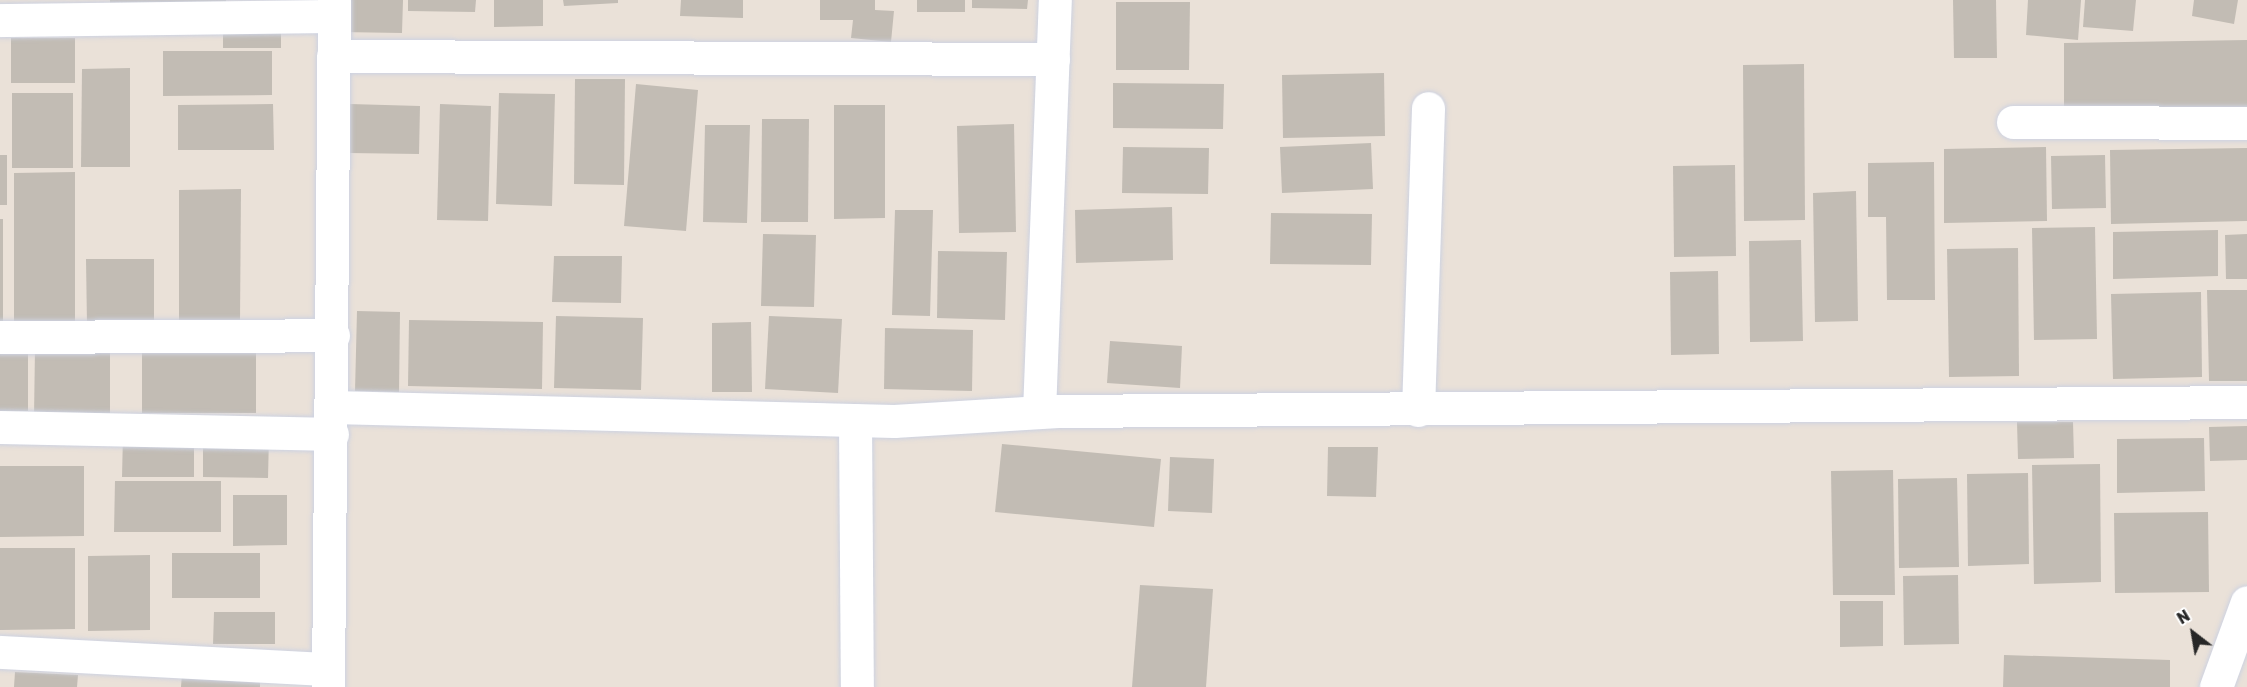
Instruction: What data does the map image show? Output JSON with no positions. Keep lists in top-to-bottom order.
{
  "north": "top left"
}
